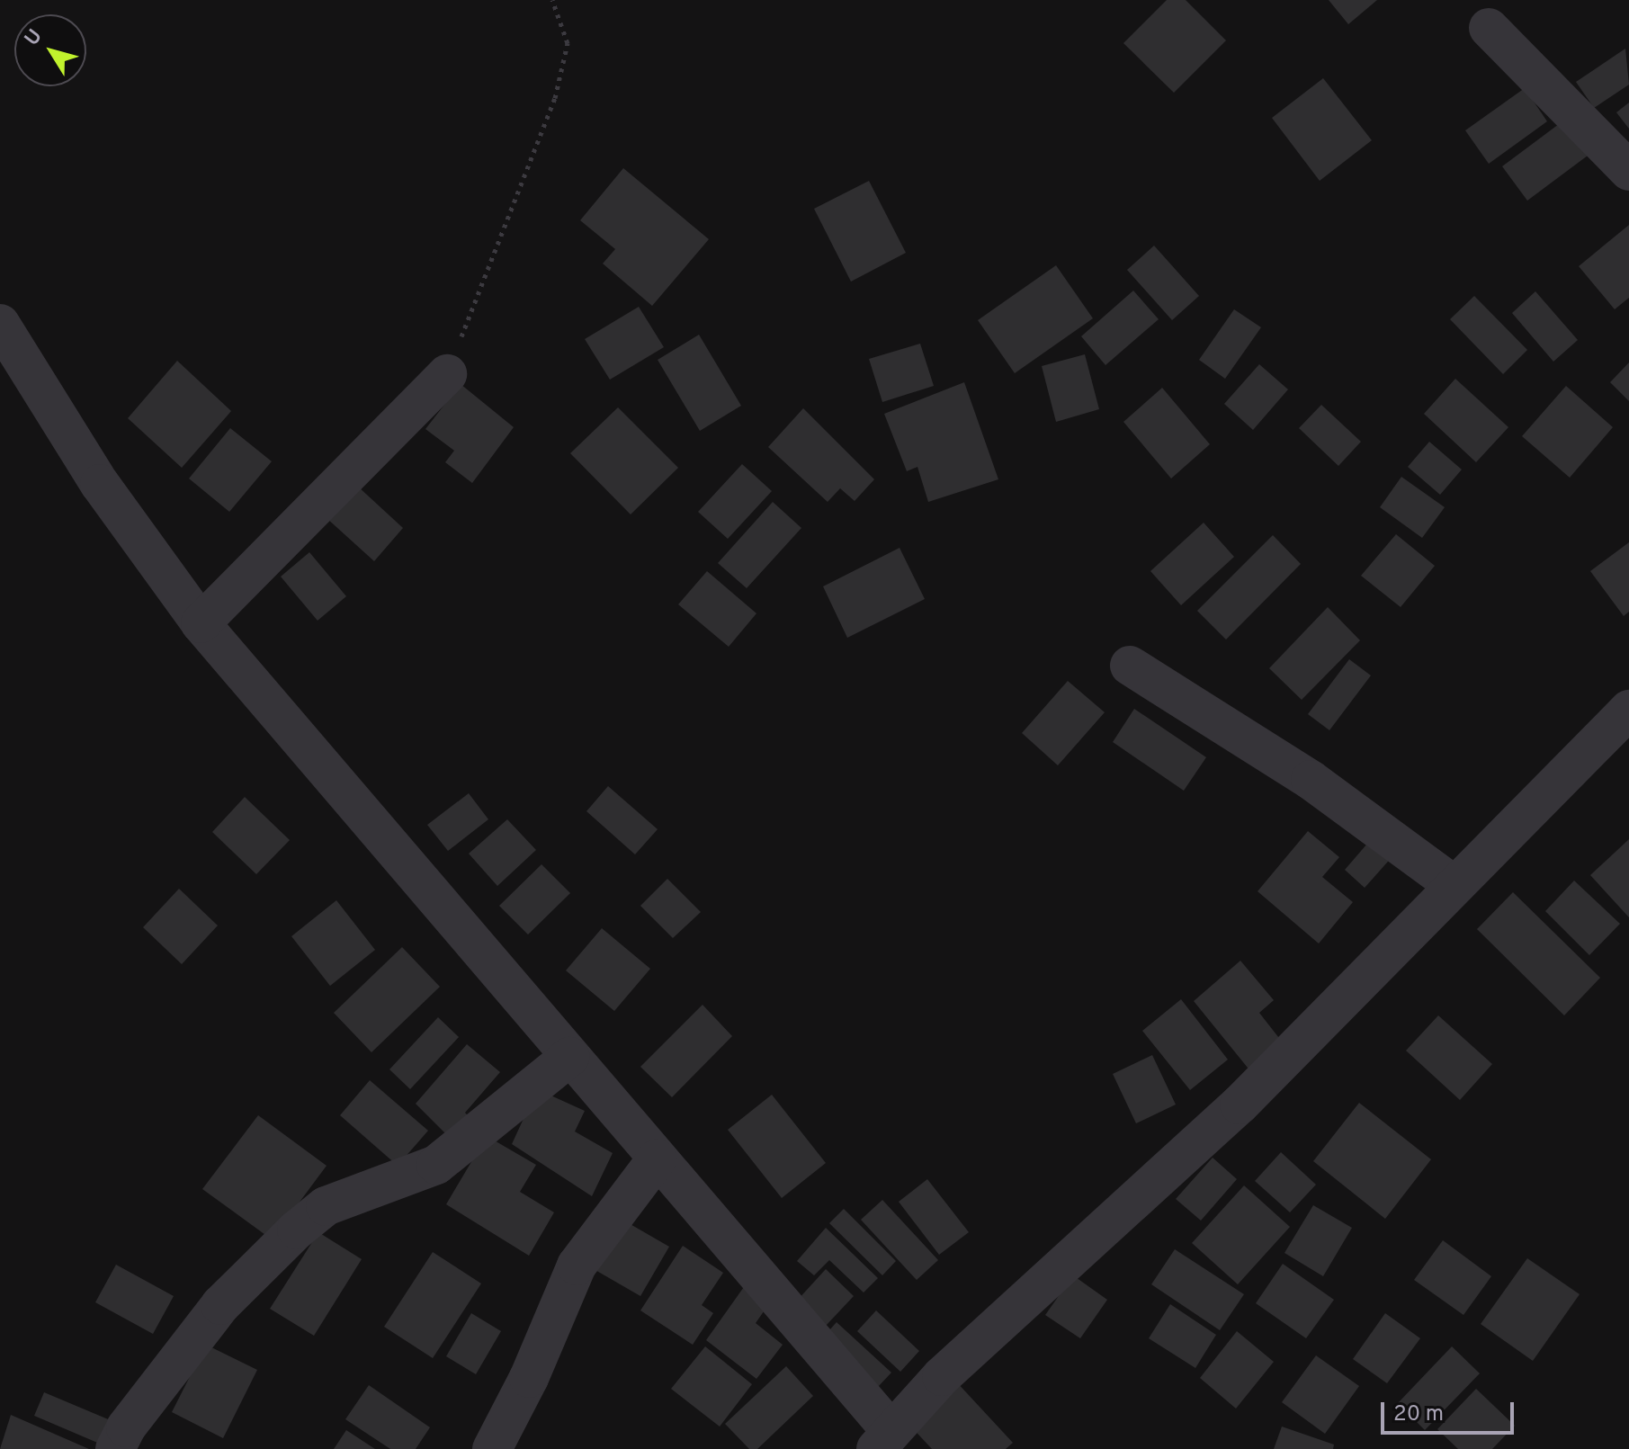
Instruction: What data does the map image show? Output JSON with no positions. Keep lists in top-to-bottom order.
{
  "scale_bar": "20 m",
  "north": "top left"
}
